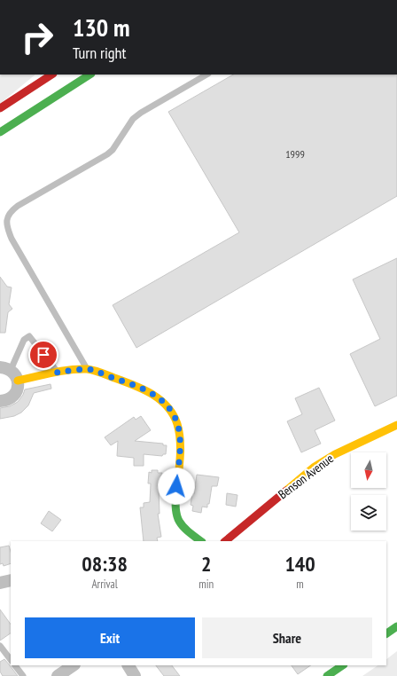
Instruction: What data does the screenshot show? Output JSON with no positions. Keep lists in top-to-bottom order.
{
  "streets": {
    "main road": ["Benson Avenue"]
  },
  "house_numbers": ["1999"],
  "north": "bottom",
  "page": {
    "turn": ["130 m", "Turn right"],
    "eta": [
      "08:38",
      "Arrival",
      "2",
      "min",
      "140",
      "m"
    ],
    "buttons": ["Exit", "Share"]
  }
}
